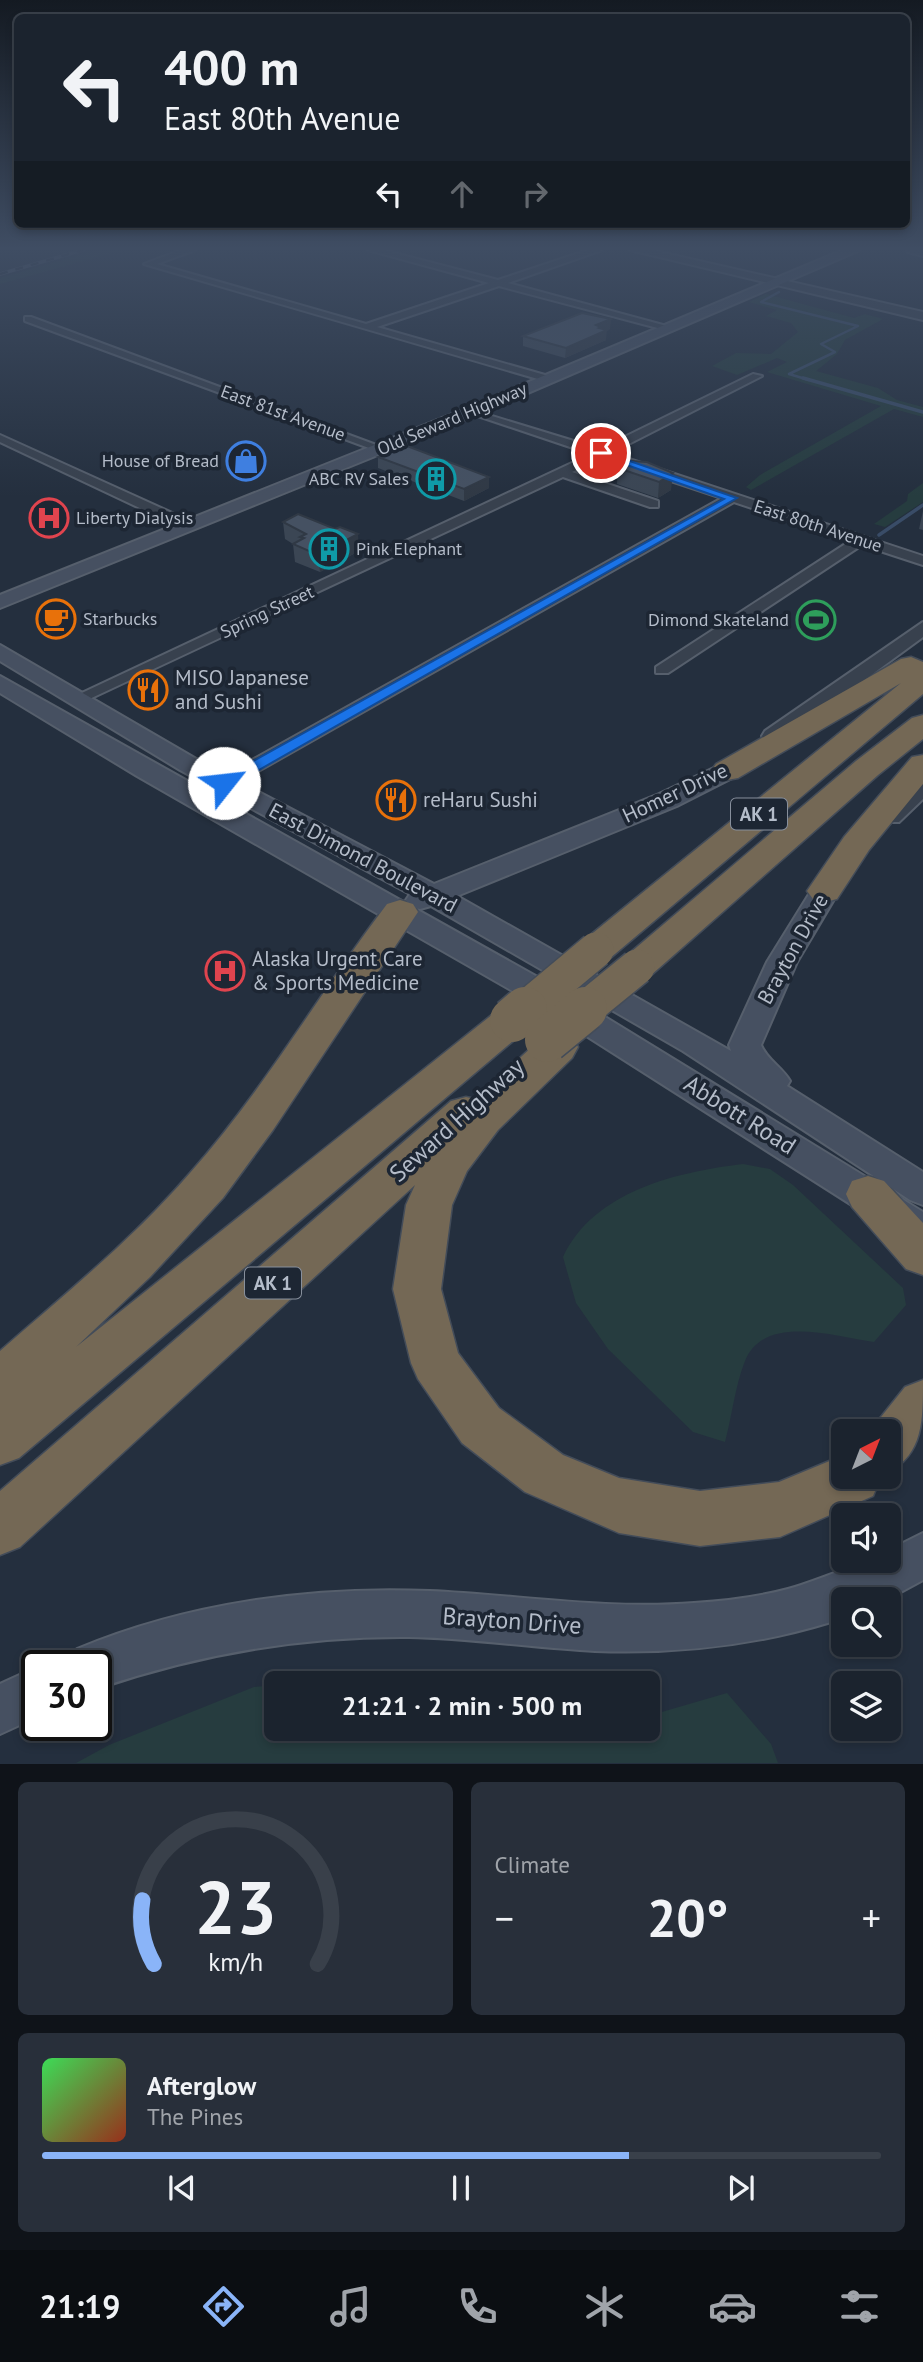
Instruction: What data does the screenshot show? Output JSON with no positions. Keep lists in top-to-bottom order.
{
  "streets": {
    "highway": ["AK 1", "Seward Highway"],
    "main road": [
      "Old Seward Highway",
      "Homer Drive",
      "East Dimond Boulevard",
      "Brayton Drive",
      "Abbott Road"
    ],
    "street": ["East 81st Avenue", "East 80th Avenue", "Spring Street"]
  },
  "crossings": [
    ["East 81st Avenue", "Old Seward Highway"],
    ["Old Seward Highway", "East 80th Avenue"],
    ["East 80th Avenue", "Spring Street"],
    ["Spring Street", "East Dimond Boulevard"],
    ["Homer Drive", "East Dimond Boulevard"],
    ["AK 1", "East Dimond Boulevard"],
    ["AK 1", "Abbott Road"],
    ["AK 1", "Seward Highway"],
    ["East Dimond Boulevard", "Abbott Road"],
    ["East Dimond Boulevard", "Seward Highway"],
    ["Brayton Drive", "Abbott Road"],
    ["Abbott Road", "Seward Highway"]
  ],
  "places": {
    "shop": ["House of Bread"],
    "building": ["ABC RV Sales", "Pink Elephant"],
    "hospital": ["Liberty Dialysis", "Alaska Urgent Care & Sports Medicine"],
    "cafe": ["Starbucks"],
    "sports": ["Dimond Skateland"],
    "restaurant": ["MISO Japanese and Sushi", "reHaru Sushi"]
  },
  "north": "top right",
  "page": {
    "turn": ["400 m", "East 80th Avenue"],
    "limit": "30",
    "trip": "21:21 · 2 min · 500 m",
    "tile": "Climate",
    "heat": ["−", "20°", "+"],
    "song": ["Afterglow", "The Pines"],
    "tabs": "21:19",
    "gauge": ["23", "km/h"]
  }
}
